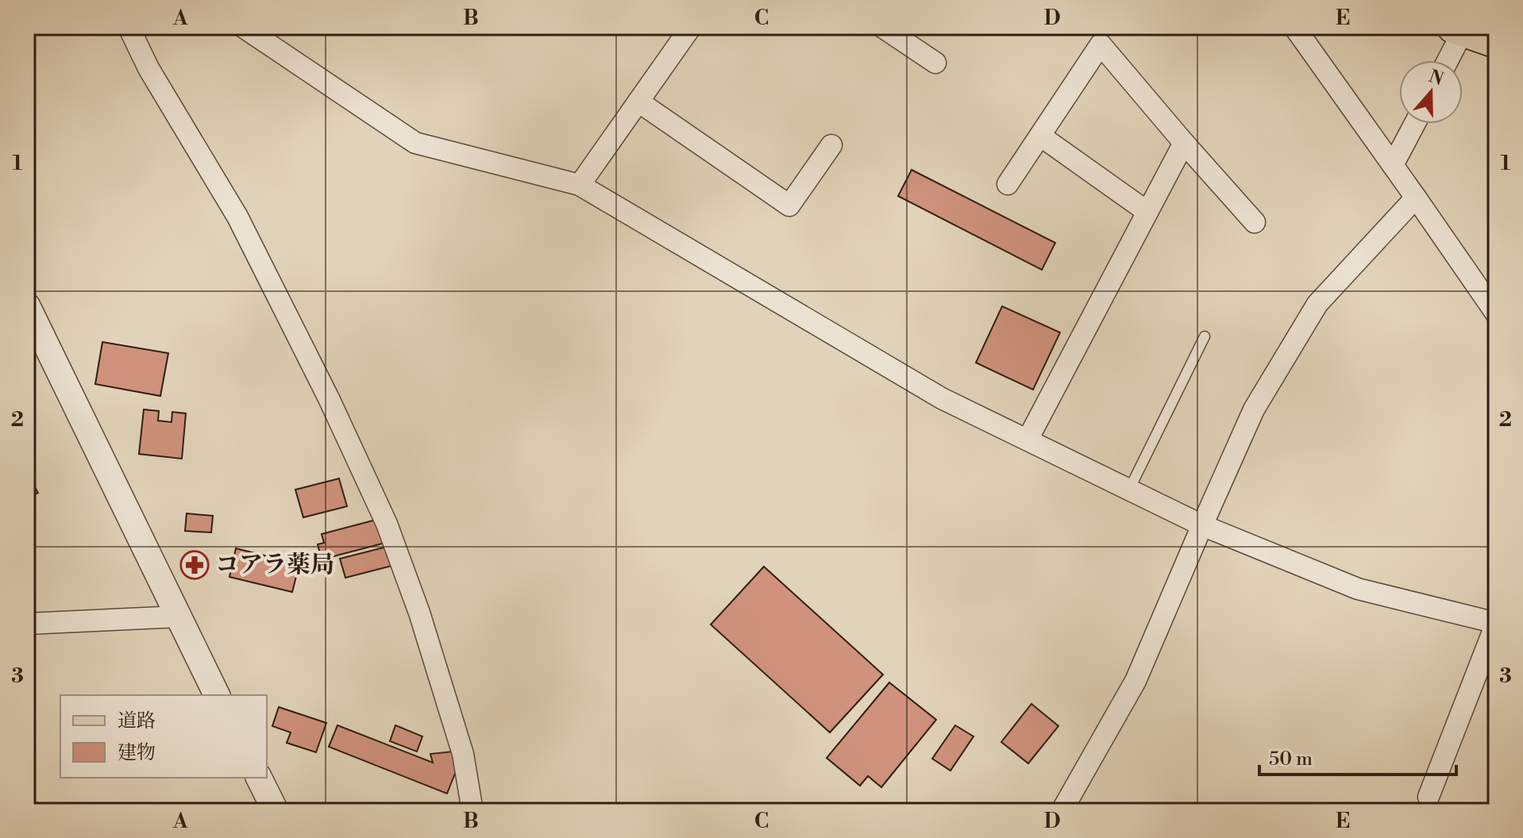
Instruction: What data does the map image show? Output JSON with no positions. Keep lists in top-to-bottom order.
{
  "places": {
    "pharmacy": ["コアラ薬局"]
  },
  "legend": ["道路", "建物"],
  "scale_bar": "50 m",
  "north": "top",
  "grid": {
    "columns": [
      "A",
      "B",
      "C",
      "D",
      "E"
    ],
    "rows": ["1", "2", "3"]
  }
}
